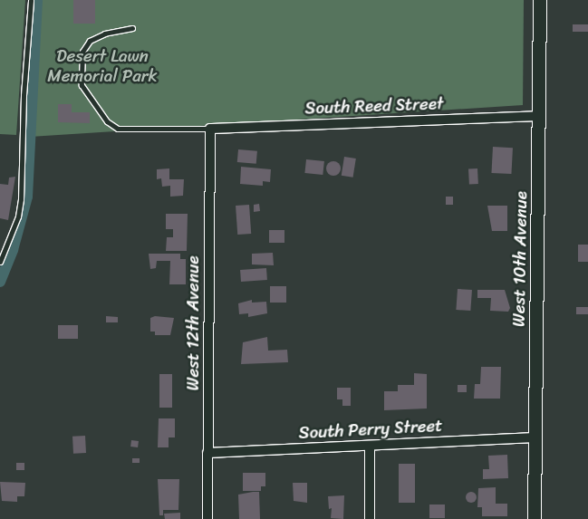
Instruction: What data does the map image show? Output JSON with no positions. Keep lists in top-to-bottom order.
{
  "streets": {
    "main road": ["West 10th Avenue"],
    "street": ["South Reed Street", "West 12th Avenue", "South Perry Street"]
  },
  "crossings": [
    ["South Reed Street", "West 10th Avenue"],
    ["South Reed Street", "West 12th Avenue"],
    ["West 10th Avenue", "South Perry Street"],
    ["West 12th Avenue", "South Perry Street"]
  ],
  "parks": ["Desert Lawn Memorial Park"]
}
